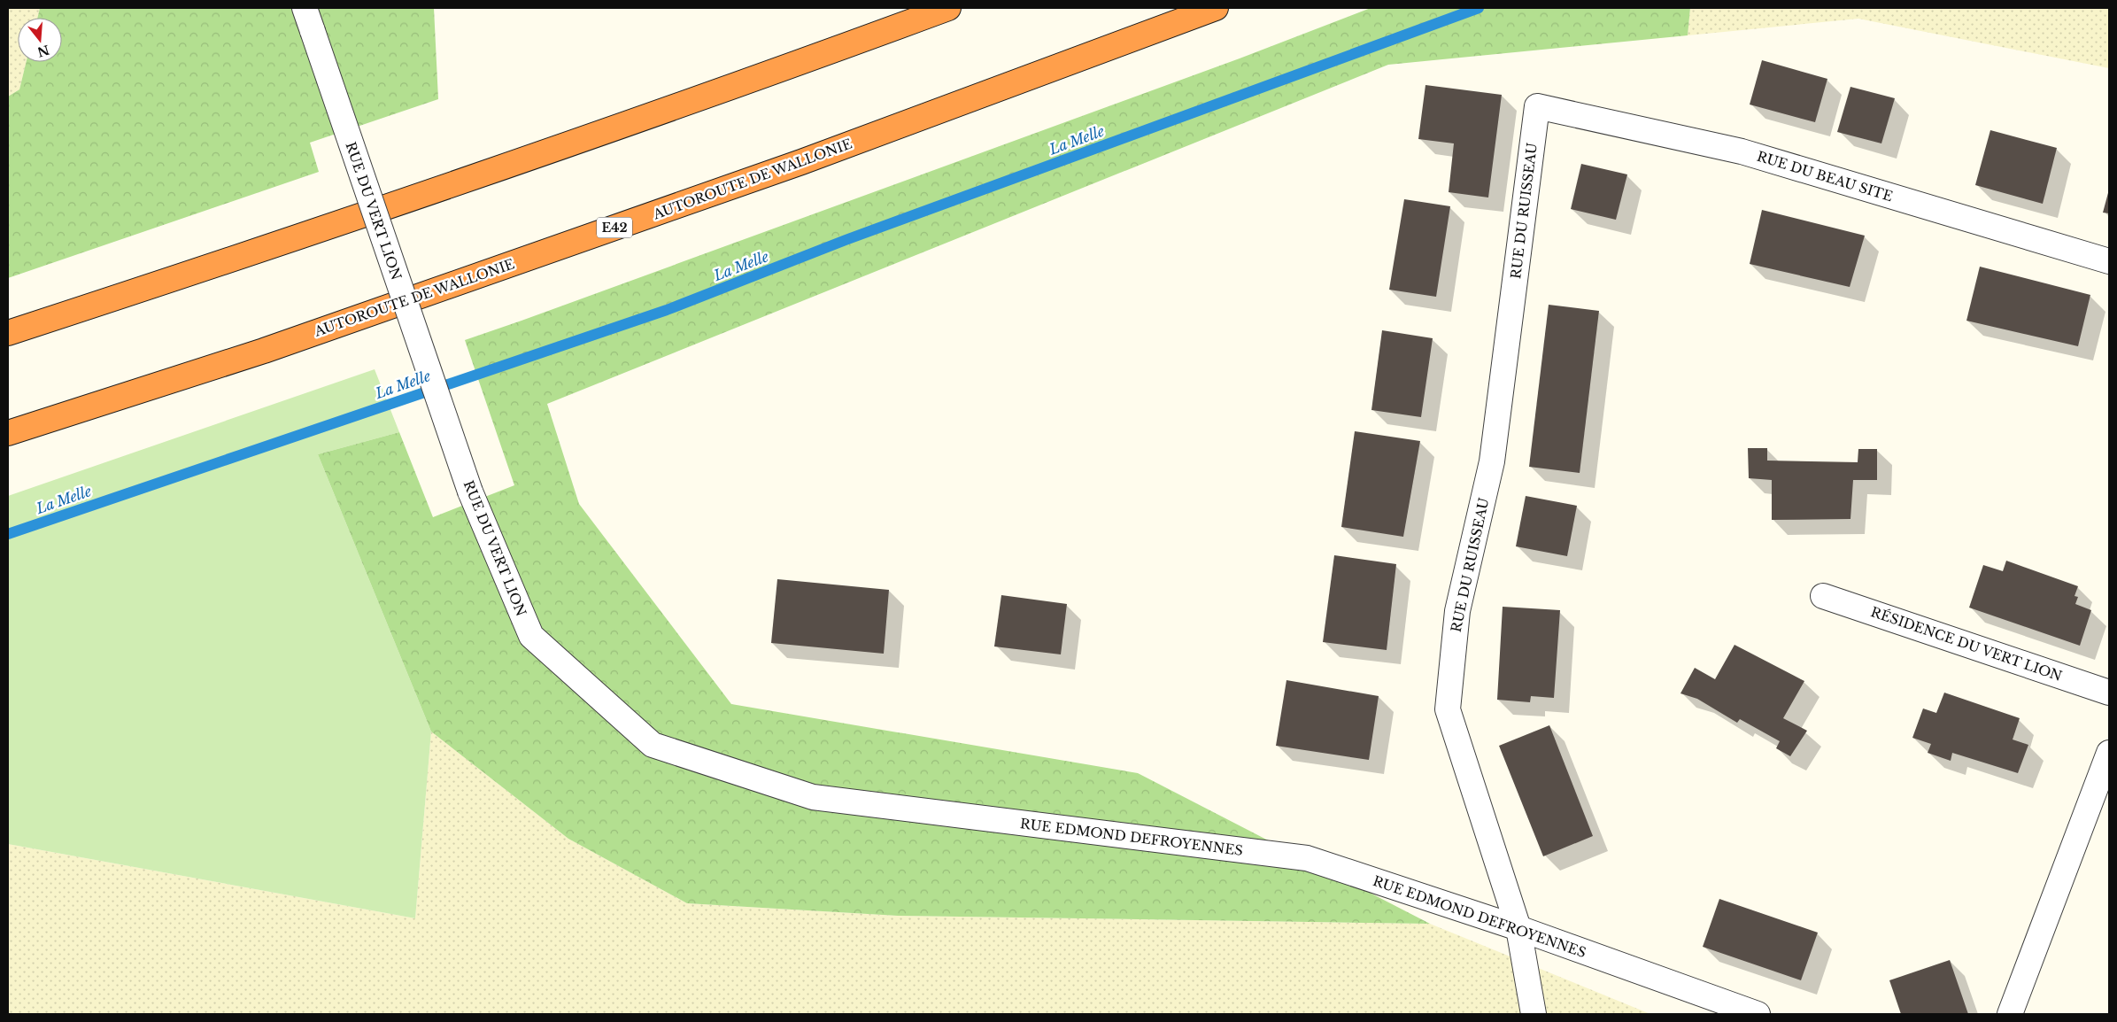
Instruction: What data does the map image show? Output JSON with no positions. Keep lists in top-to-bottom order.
{
  "streets": {
    "highway": ["AUTOROUTE DE WALLONIE", "E42"],
    "street": [
      "RUE DU BEAU SITE",
      "RUE DU VERT LION",
      "RUE DU RUISSEAU",
      "RÉSIDENCE DU VERT LION",
      "RUE EDMOND DEFROYENNES"
    ]
  },
  "crossings": [
    ["RUE DU BEAU SITE", "RUE DU RUISSEAU"],
    ["RUE DU VERT LION", "RUE EDMOND DEFROYENNES"],
    ["RUE DU RUISSEAU", "RUE EDMOND DEFROYENNES"]
  ],
  "water": ["La Melle"],
  "north": "bottom"
}
